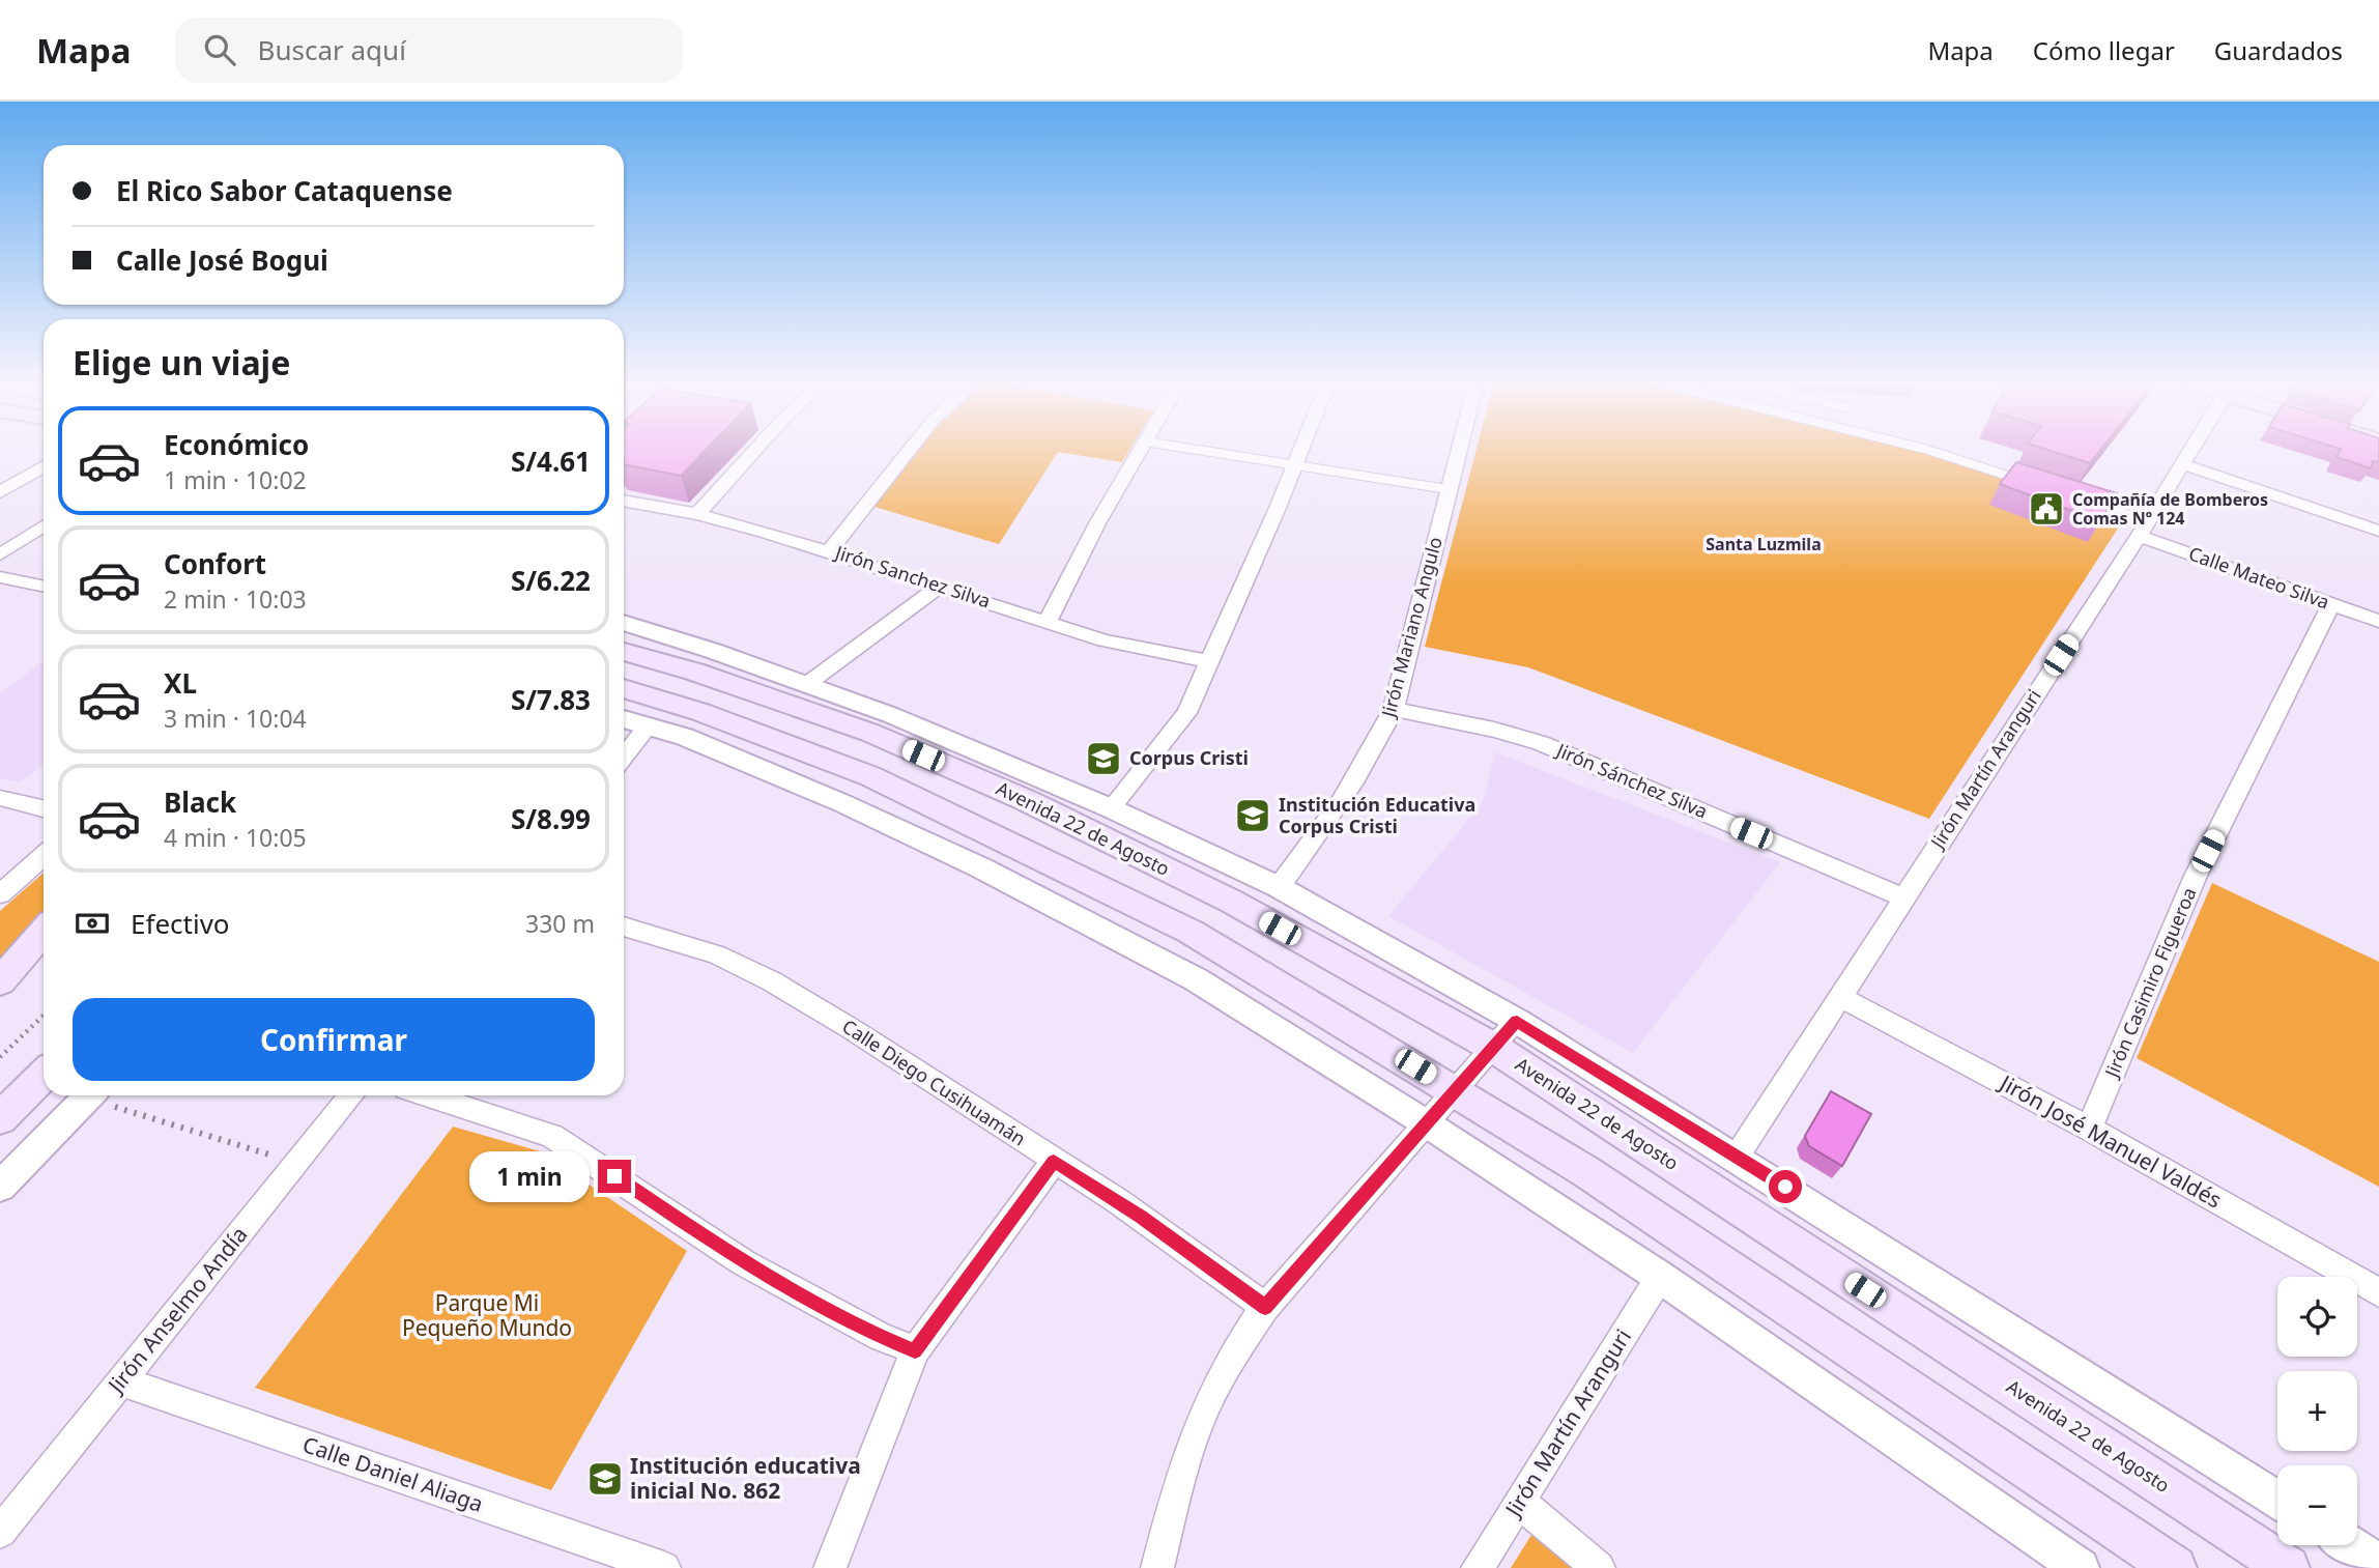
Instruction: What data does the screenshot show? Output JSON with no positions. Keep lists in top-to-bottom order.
{
  "streets": {
    "main road": ["Avenida 22 de Agosto"],
    "street": [
      "Jirón Sanchez Silva",
      "Calle Mateo Silva",
      "Jirón Mariano Angulo",
      "Jirón Martín Aranguri",
      "Jirón Sánchez Silva",
      "Jirón Casimiro Figueroa",
      "Calle Diego Cusihuamán",
      "Jirón José Manuel Valdés",
      "Jirón Anselmo Andía",
      "Calle Daniel Aliaga"
    ]
  },
  "crossings": [
    ["Calle Mateo Silva", "Jirón Martín Aranguri"],
    ["Calle Mateo Silva", "Jirón Casimiro Figueroa"],
    ["Jirón Mariano Angulo", "Jirón Sánchez Silva"],
    ["Jirón Mariano Angulo", "Avenida 22 de Agosto"],
    ["Jirón Martín Aranguri", "Jirón Sánchez Silva"],
    ["Jirón Martín Aranguri", "Avenida 22 de Agosto"],
    ["Jirón Martín Aranguri", "Jirón José Manuel Valdés"],
    ["Jirón Casimiro Figueroa", "Jirón José Manuel Valdés"],
    ["Jirón Anselmo Andía", "Calle Daniel Aliaga"]
  ],
  "districts": ["Santa Luzmila"],
  "parks": ["Parque Mi Pequeño Mundo"],
  "places": {
    "public building": ["Compañía de Bomberos Comas Nº 124"],
    "school or university": ["Corpus Cristi", "Institución Educativa Corpus Cristi", "Institución educativa inicial No. 862"]
  },
  "page": {
    "header": "Mapa",
    "search": "Buscar aquí",
    "nav": ["Mapa", "Cómo llegar", "Guardados"],
    "banner": ["El Rico Sabor Cataquense", "Calle José Bogui"],
    "heading": "Elige un viaje",
    "list": [
      {
        "name": "Económico",
        "note": "1 min · 10:02",
        "value": "S/4.61"
      },
      {
        "name": "Confort",
        "note": "2 min · 10:03",
        "value": "S/6.22"
      },
      {
        "name": "XL",
        "note": "3 min · 10:04",
        "value": "S/7.83"
      },
      {
        "name": "Black",
        "note": "4 min · 10:05",
        "value": "S/8.99"
      }
    ],
    "pay": ["Efectivo", "330 m"],
    "buttons": "Confirmar",
    "bubble": "1 min",
    "map_buttons": ["+", "−"]
  }
}
